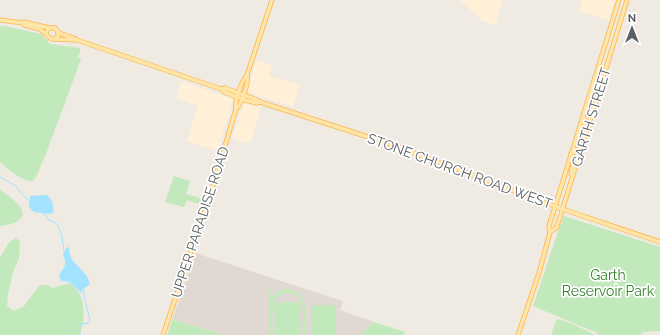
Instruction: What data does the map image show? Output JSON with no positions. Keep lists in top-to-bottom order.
{
  "streets": {
    "main road": ["GARTH STREET", "STONE CHURCH ROAD WEST", "UPPER PARADISE ROAD"]
  },
  "crossings": [
    ["GARTH STREET", "STONE CHURCH ROAD WEST"],
    ["STONE CHURCH ROAD WEST", "UPPER PARADISE ROAD"]
  ],
  "parks": ["Garth Reservoir Park"],
  "north": "top"
}
